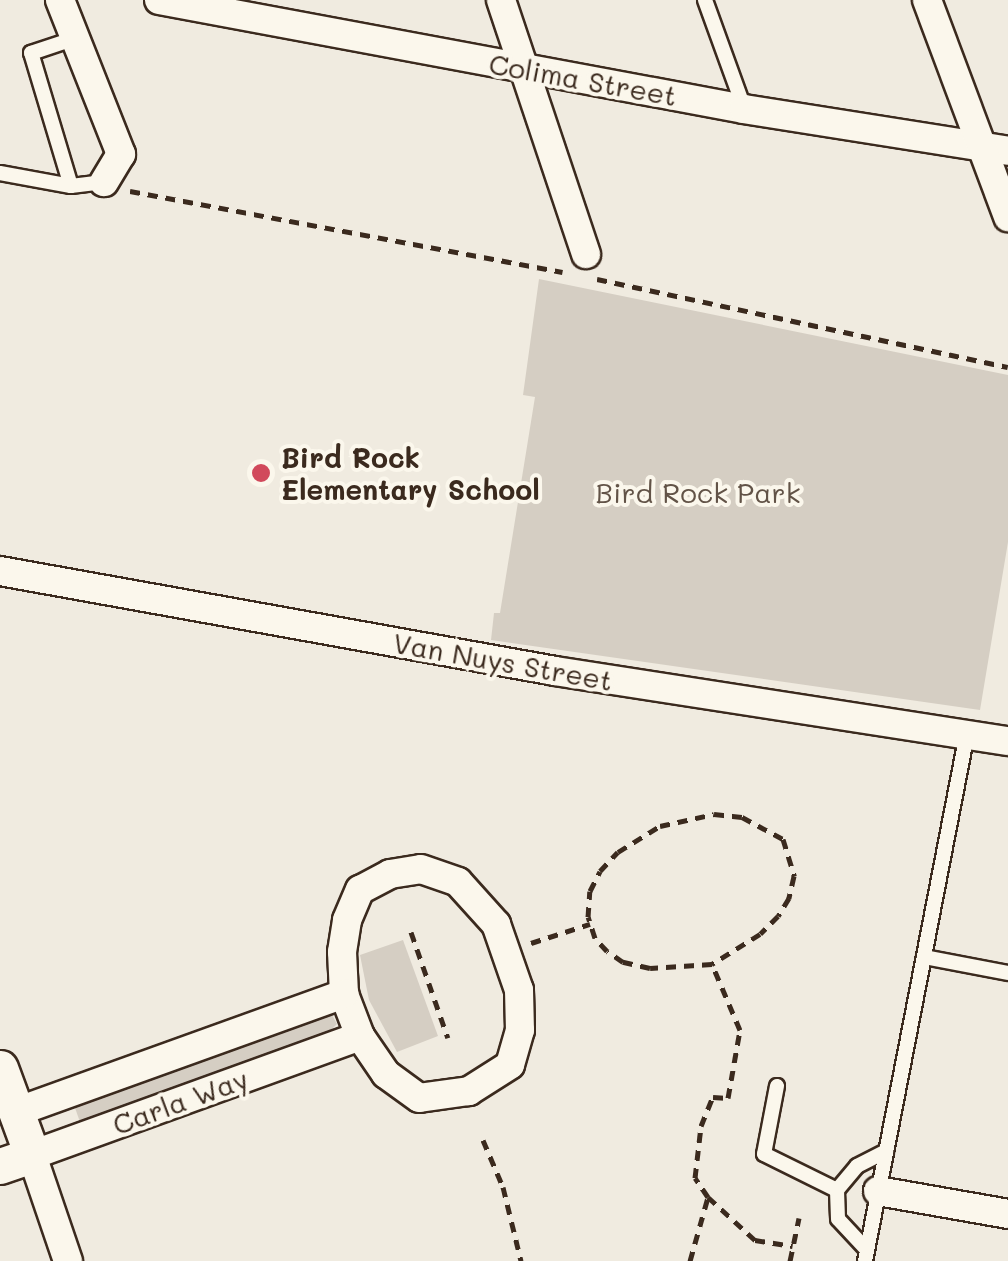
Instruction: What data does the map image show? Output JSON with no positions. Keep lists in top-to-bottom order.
{
  "streets": {
    "street": ["Colima Street", "Van Nuys Street", "Carla Way"]
  },
  "parks": ["Bird Rock Park"],
  "places": ["Bird Rock Elementary School"]
}
